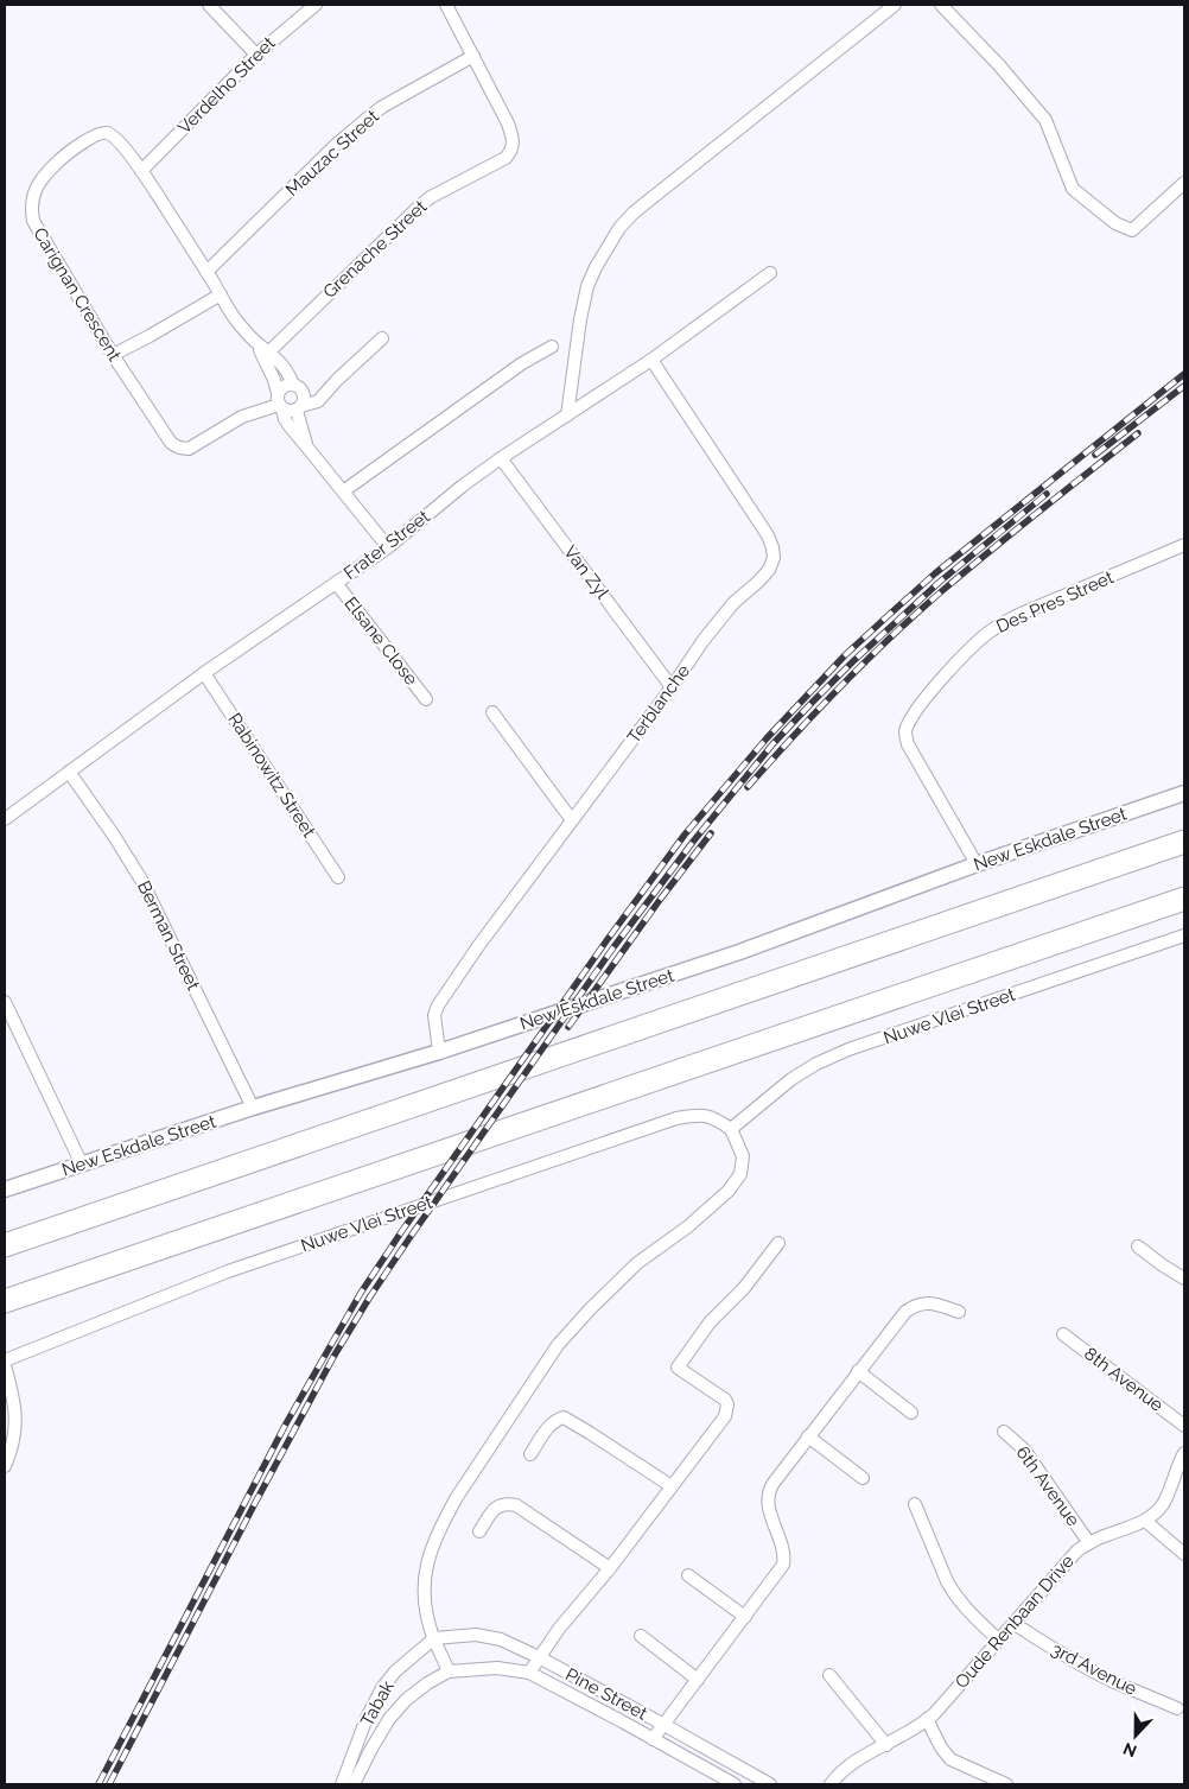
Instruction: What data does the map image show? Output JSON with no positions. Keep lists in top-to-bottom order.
{
  "streets": {
    "street": [
      "Verdelho Street",
      "Mauzac Street",
      "Grenache Street",
      "Carignan Crescent",
      "Frater Street",
      "Van Zyl",
      "Des Pres Street",
      "Elsane Close",
      "Terblanche",
      "Rabinowitz Street",
      "New Eskdale Street",
      "Berman Street",
      "Nuwe Vlei Street",
      "8th Avenue",
      "6th Avenue",
      "Oude Renbaan Drive",
      "3rd Avenue",
      "Pine Street",
      "Tabak"
    ]
  },
  "crossings": [
    ["Verdelho Street", "Carignan Crescent"],
    ["Mauzac Street", "Grenache Street"],
    ["Mauzac Street", "Carignan Crescent"],
    ["Grenache Street", "Carignan Crescent"],
    ["Frater Street", "Van Zyl"],
    ["Frater Street", "Elsane Close"],
    ["Frater Street", "Terblanche"],
    ["Frater Street", "Rabinowitz Street"],
    ["Frater Street", "Berman Street"],
    ["Van Zyl", "Terblanche"],
    ["Des Pres Street", "New Eskdale Street"],
    ["Terblanche", "New Eskdale Street"],
    ["New Eskdale Street", "Berman Street"],
    ["6th Avenue", "Oude Renbaan Drive"],
    ["Oude Renbaan Drive", "3rd Avenue"],
    ["Pine Street", "Tabak"]
  ],
  "north": "bottom"
}
